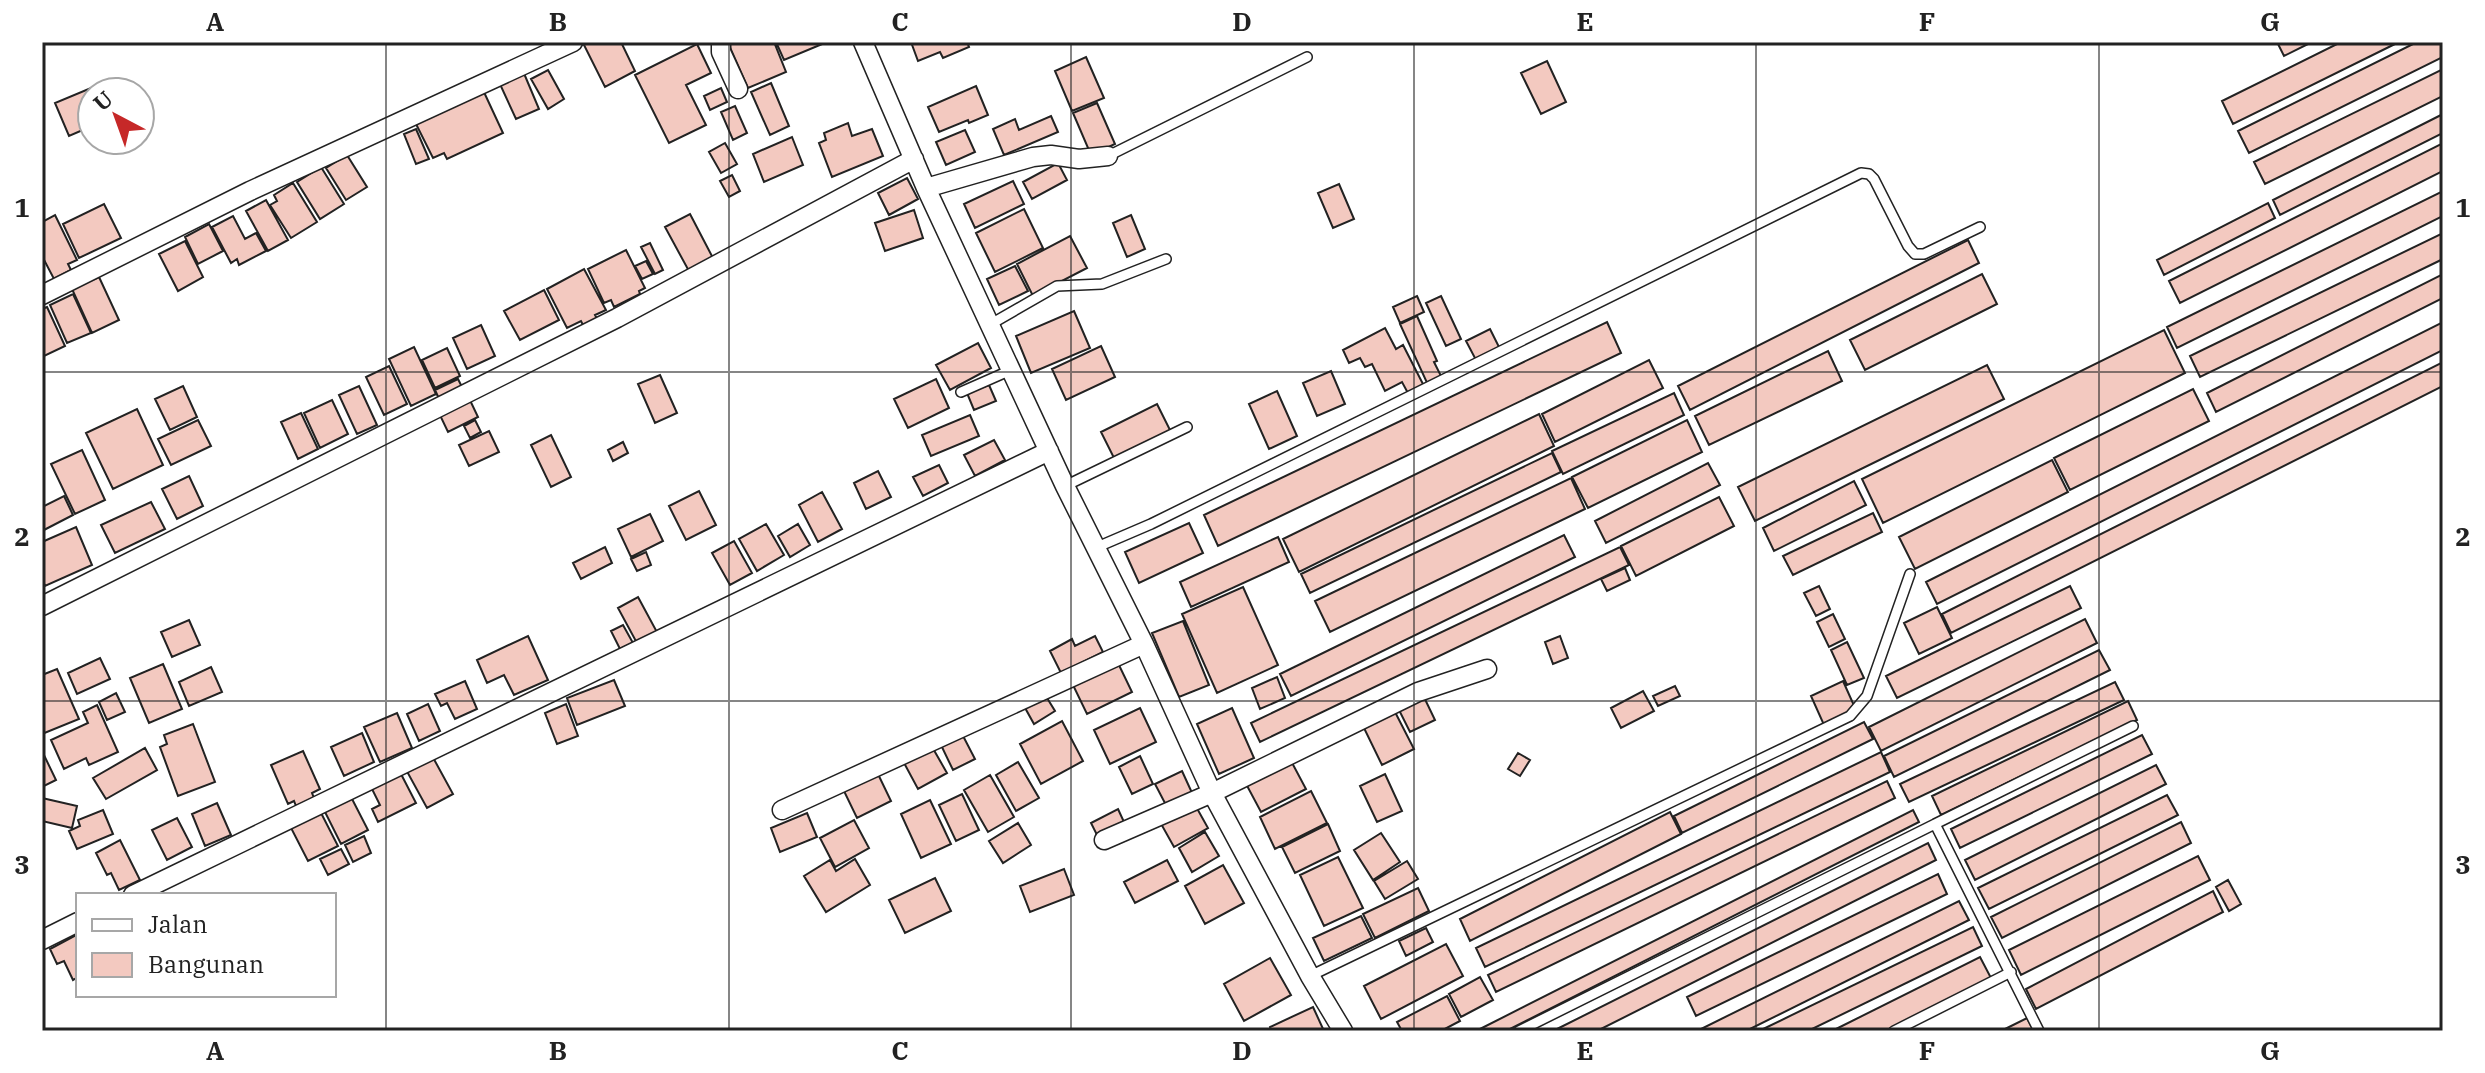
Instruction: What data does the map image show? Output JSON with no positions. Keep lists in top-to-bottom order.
{
  "legend": ["Jalan", "Bangunan"],
  "north": "top left",
  "grid": {
    "columns": [
      "A",
      "B",
      "C",
      "D",
      "E",
      "F",
      "G"
    ],
    "rows": ["1", "2", "3"]
  }
}
